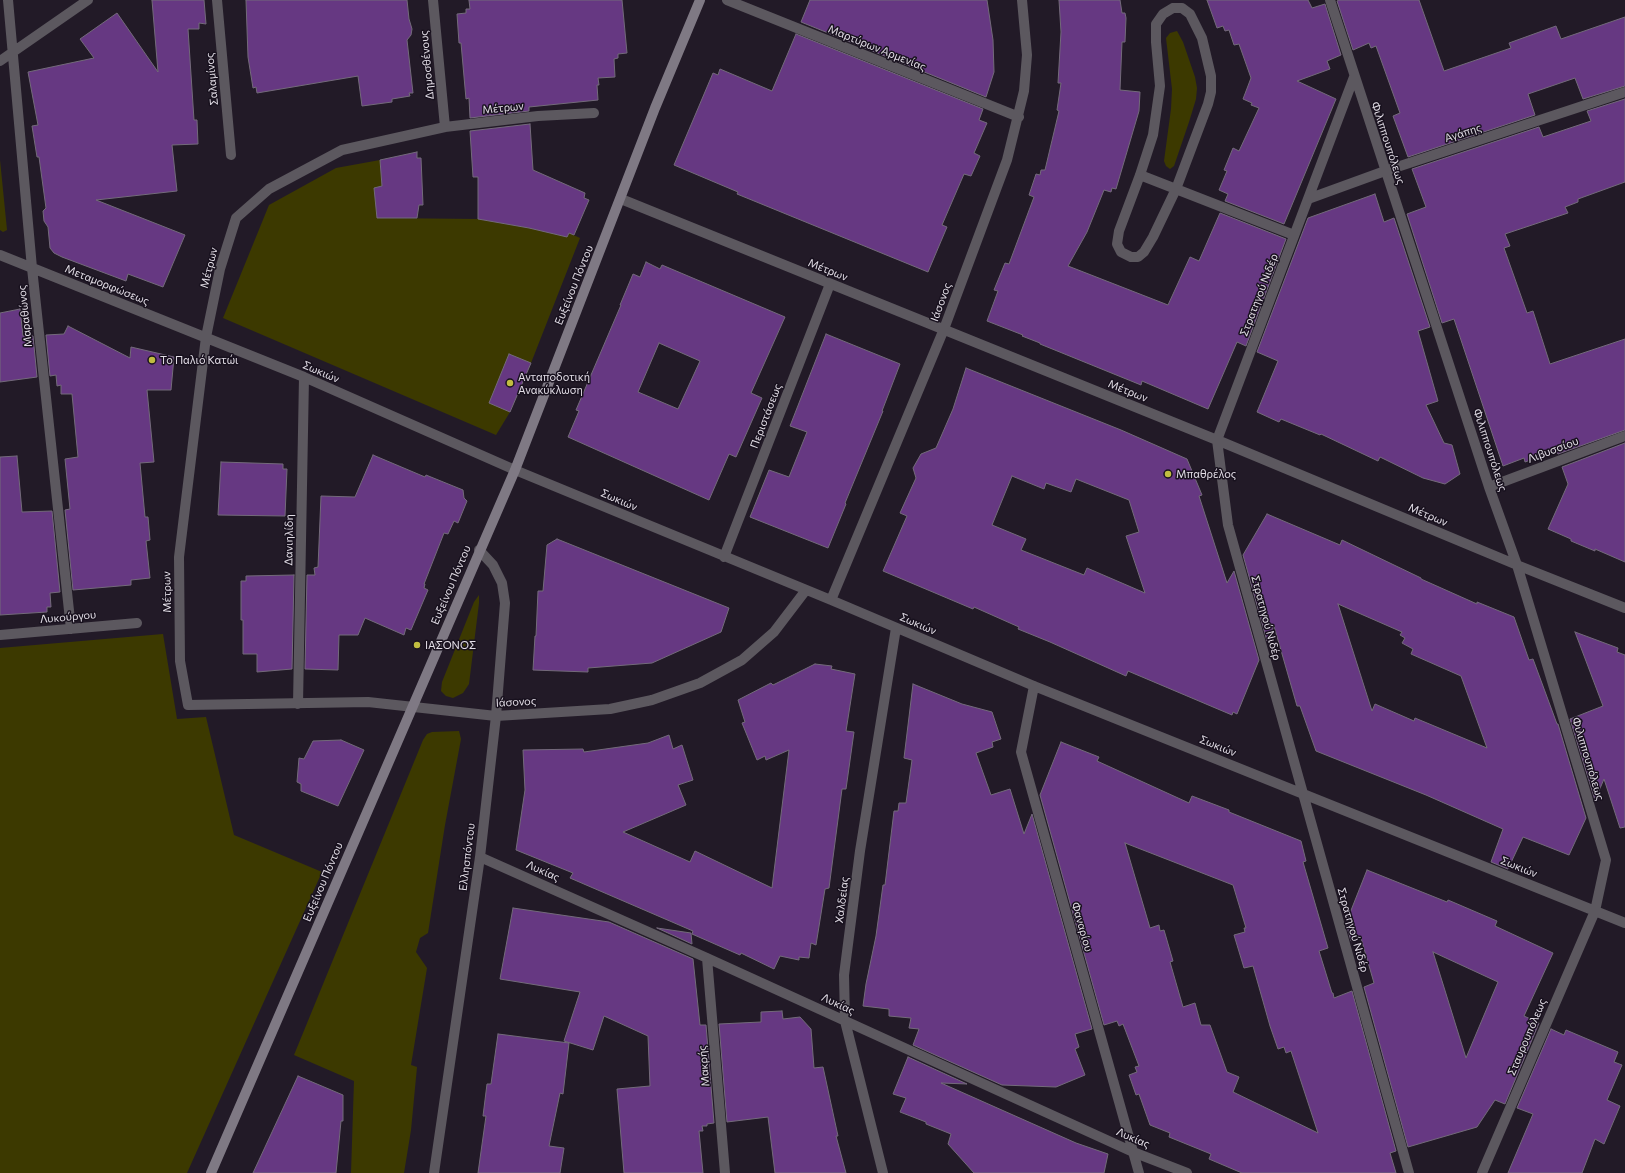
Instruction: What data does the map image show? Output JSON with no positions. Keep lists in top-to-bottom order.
{
  "streets": {
    "street": [
      "Μαρτύρων Αρμενίας",
      "Δημοσθένους",
      "Σαλαμίνος",
      "Μέτρων",
      "Αγάπης",
      "Φιλιππουπόλεως",
      "Μεταμορφώσεως",
      "Ευξείνου Πόντου",
      "Στρατηγού Νιδέρ",
      "Ιάσονος",
      "Μαραθώνος",
      "Σωκιών",
      "Περιστάσεως",
      "Λιβυσσίου",
      "Δανιηλίδη",
      "Λυκούργου",
      "Ελλησπόντου",
      "Λυκίας",
      "Χαλδείας",
      "Φαναρίου",
      "Σταυρουπόλεως",
      "Μακρής"
    ]
  },
  "crossings": [
    ["Μαρτύρων Αρμενίας", "Ιάσονος"],
    ["Δημοσθένους", "Μέτρων"],
    ["Μέτρων", "Φιλιππουπόλεως"],
    ["Μέτρων", "Μεταμορφώσεως"],
    ["Μέτρων", "Ευξείνου Πόντου"],
    ["Μέτρων", "Στρατηγού Νιδέρ"],
    ["Μέτρων", "Ιάσονος"],
    ["Μέτρων", "Σωκιών"],
    ["Μέτρων", "Περιστάσεως"],
    ["Αγάπης", "Φιλιππουπόλεως"],
    ["Αγάπης", "Στρατηγού Νιδέρ"],
    ["Φιλιππουπόλεως", "Στρατηγού Νιδέρ"],
    ["Φιλιππουπόλεως", "Σωκιών"],
    ["Φιλιππουπόλεως", "Λιβυσσίου"],
    ["Φιλιππουπόλεως", "Σταυρουπόλεως"],
    ["Μεταμορφώσεως", "Μαραθώνος"],
    ["Μεταμορφώσεως", "Σωκιών"],
    ["Ευξείνου Πόντου", "Ιάσονος"],
    ["Ευξείνου Πόντου", "Σωκιών"],
    ["Ευξείνου Πόντου", "Ελλησπόντου"],
    ["Στρατηγού Νιδέρ", "Σωκιών"],
    ["Ιάσονος", "Σωκιών"],
    ["Ιάσονος", "Δανιηλίδη"],
    ["Ιάσονος", "Ελλησπόντου"],
    ["Μαραθώνος", "Λυκούργου"],
    ["Σωκιών", "Περιστάσεως"],
    ["Σωκιών", "Δανιηλίδη"],
    ["Σωκιών", "Χαλδείας"],
    ["Σωκιών", "Φαναρίου"],
    ["Σωκιών", "Σταυρουπόλεως"],
    ["Ελλησπόντου", "Λυκίας"],
    ["Λυκίας", "Χαλδείας"],
    ["Λυκίας", "Φαναρίου"],
    ["Λυκίας", "Μακρής"]
  ],
  "places": [
    "Το Παλιό Κατώι",
    "Ανταποδοτική Ανακύκλωση",
    "Μπαθρέλος",
    "ΙΑΣΟΝΟΣ"
  ]
}
